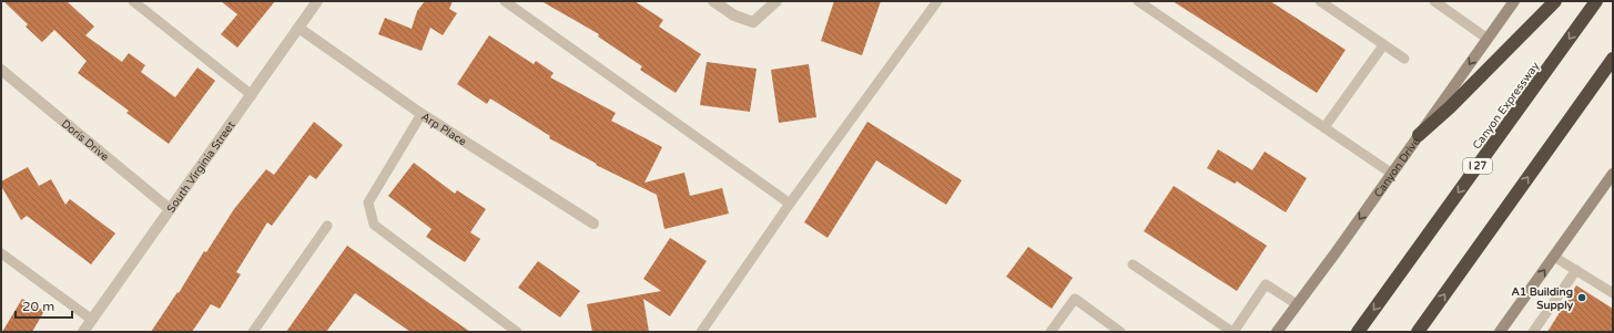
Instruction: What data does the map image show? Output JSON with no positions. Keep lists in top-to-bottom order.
{
  "streets": {
    "highway": ["Canyon Expressway", "I 27"],
    "main road": ["Canyon Drive"],
    "street": ["Arp Place", "Doris Drive", "South Virginia Street"]
  },
  "crossings": [
    ["Arp Place", "South Virginia Street"],
    ["Doris Drive", "South Virginia Street"]
  ],
  "one_way": ["Canyon Drive"],
  "places": ["A1 Building Supply"],
  "scale_bar": "20 m"
}
